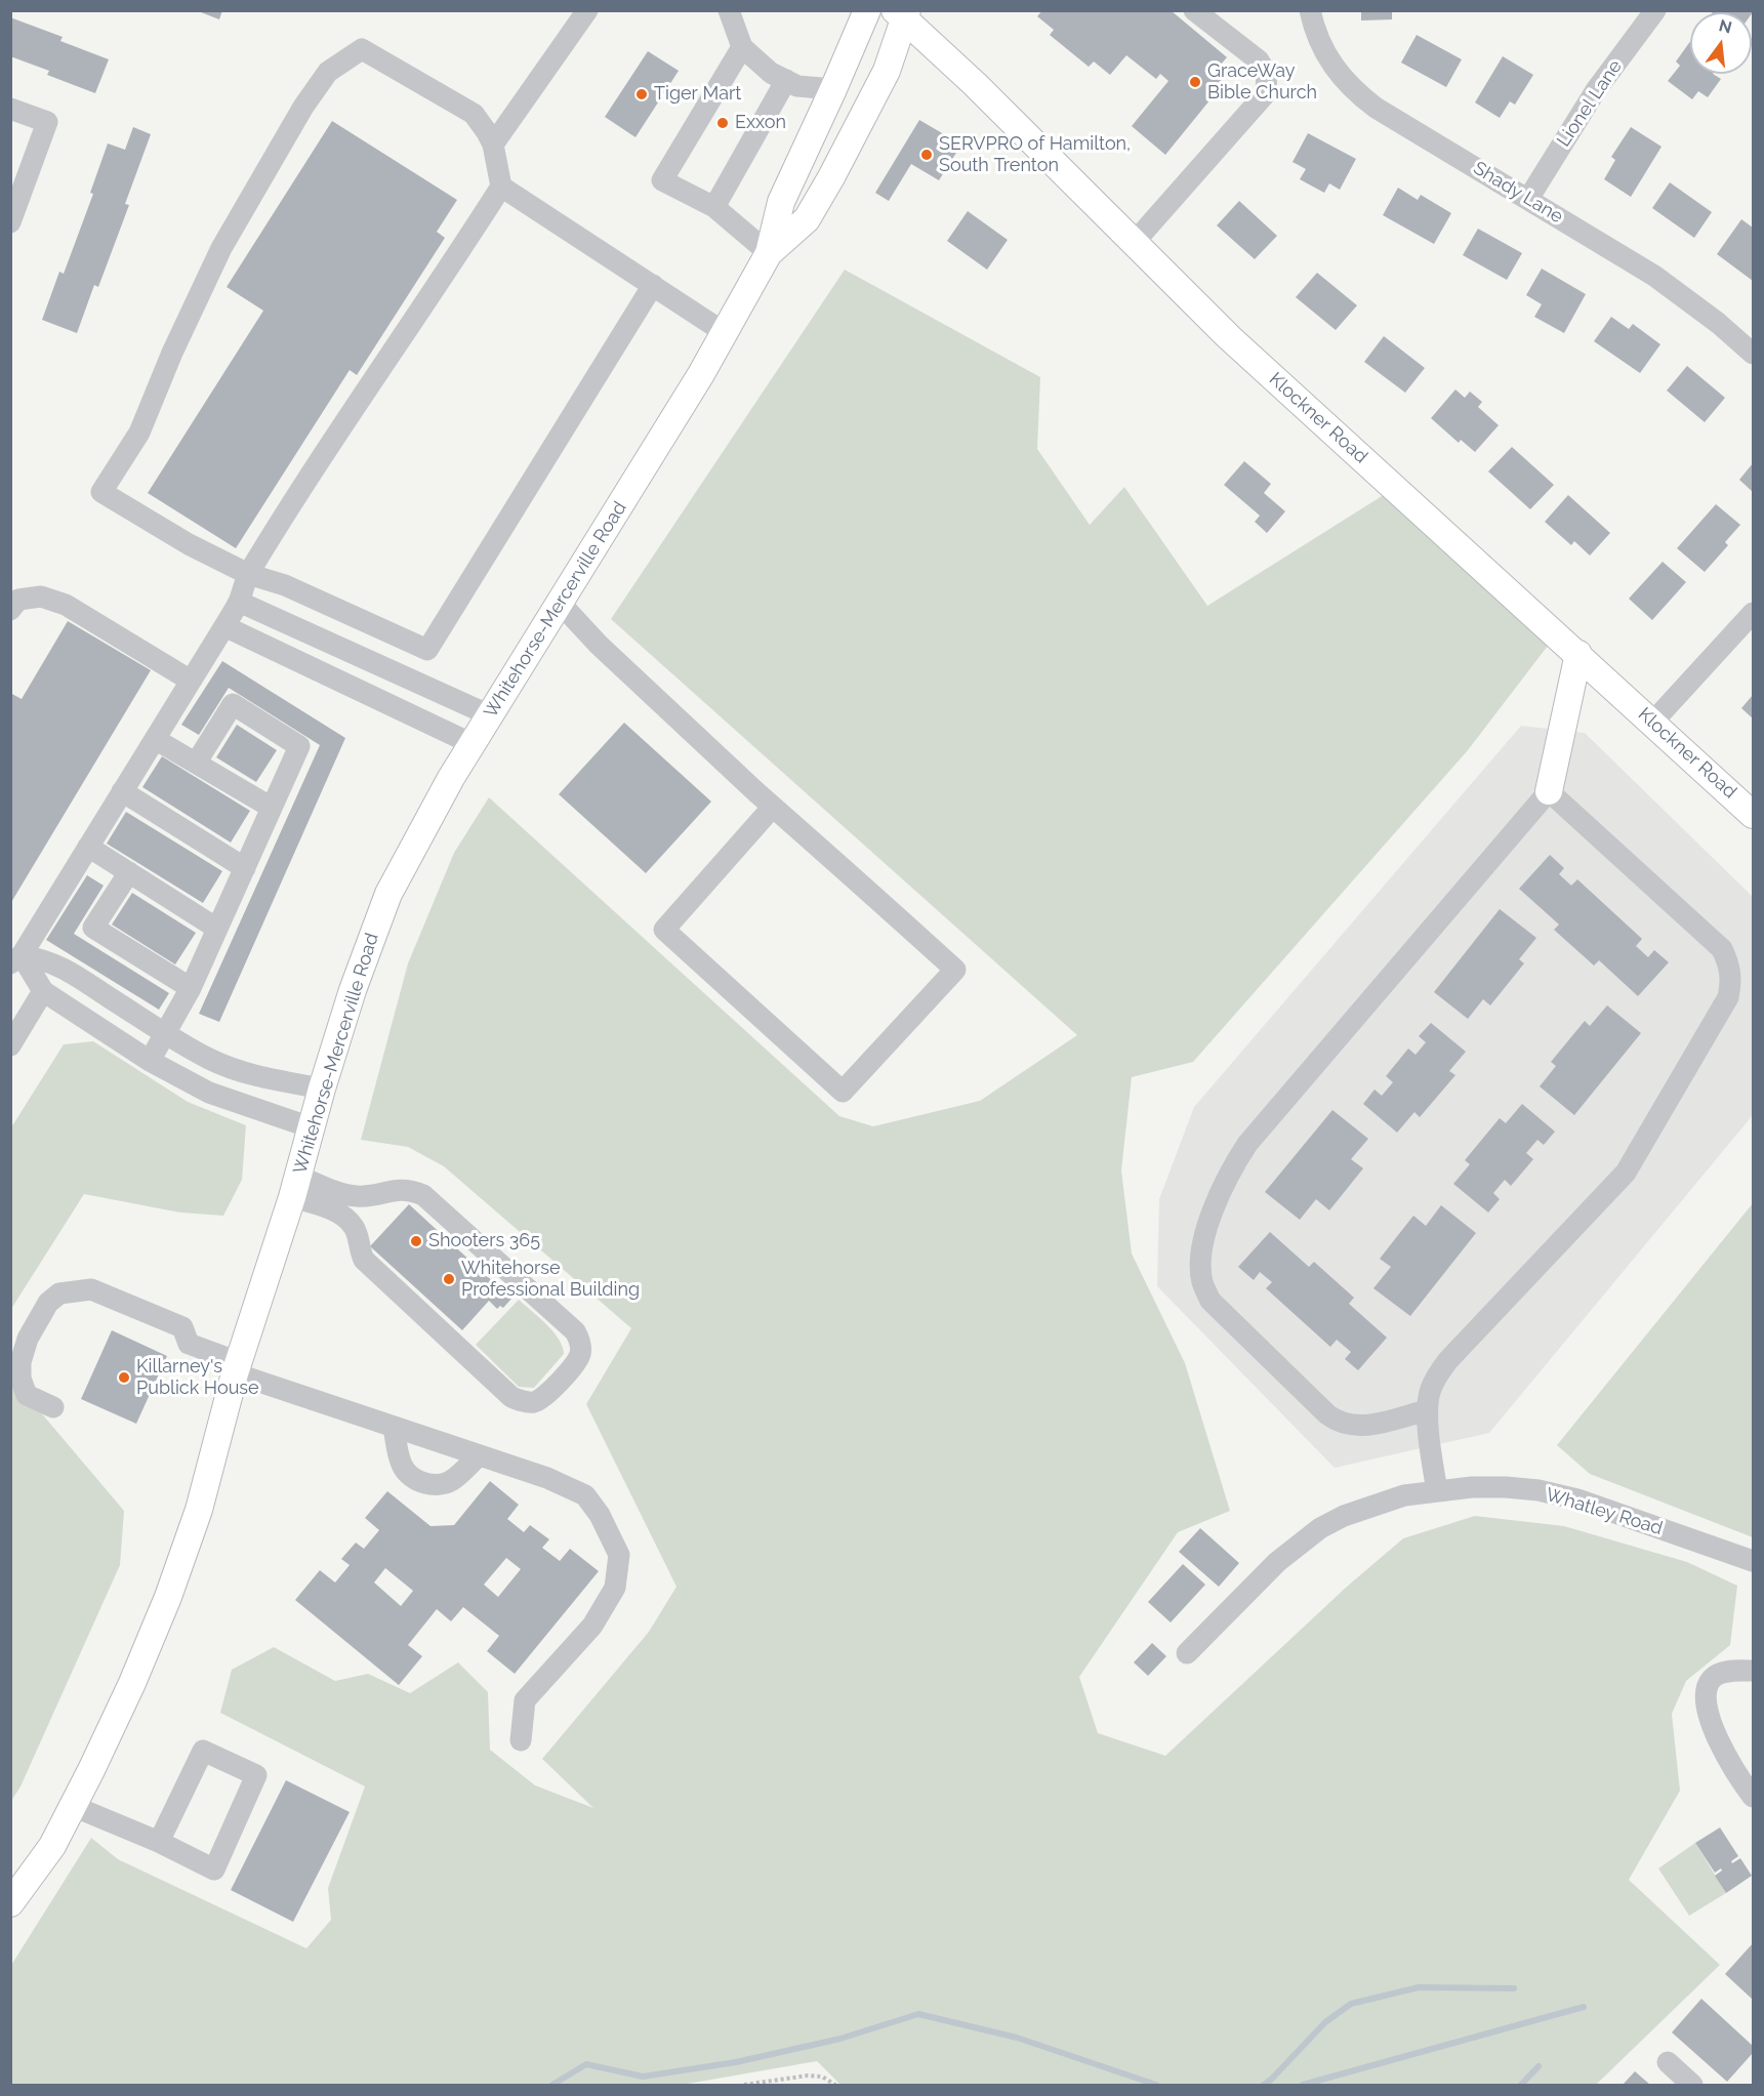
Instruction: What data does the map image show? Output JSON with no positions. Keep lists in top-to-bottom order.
{
  "streets": {
    "main road": ["Klockner Road", "Whitehorse-Mercerville Road"],
    "street": ["Lionel Lane", "Shady Lane", "Whatley Road"]
  },
  "crossings": [
    ["Lionel Lane", "Shady Lane"],
    ["Klockner Road", "Whitehorse-Mercerville Road"]
  ],
  "places": [
    "GraceWay Bible Church",
    "Tiger Mart",
    "Exxon",
    "SERVPRO of Hamilton, South Trenton",
    "Shooters 365",
    "Whitehorse Professional Building",
    "Killarney's Publick House"
  ],
  "north": "top"
}
